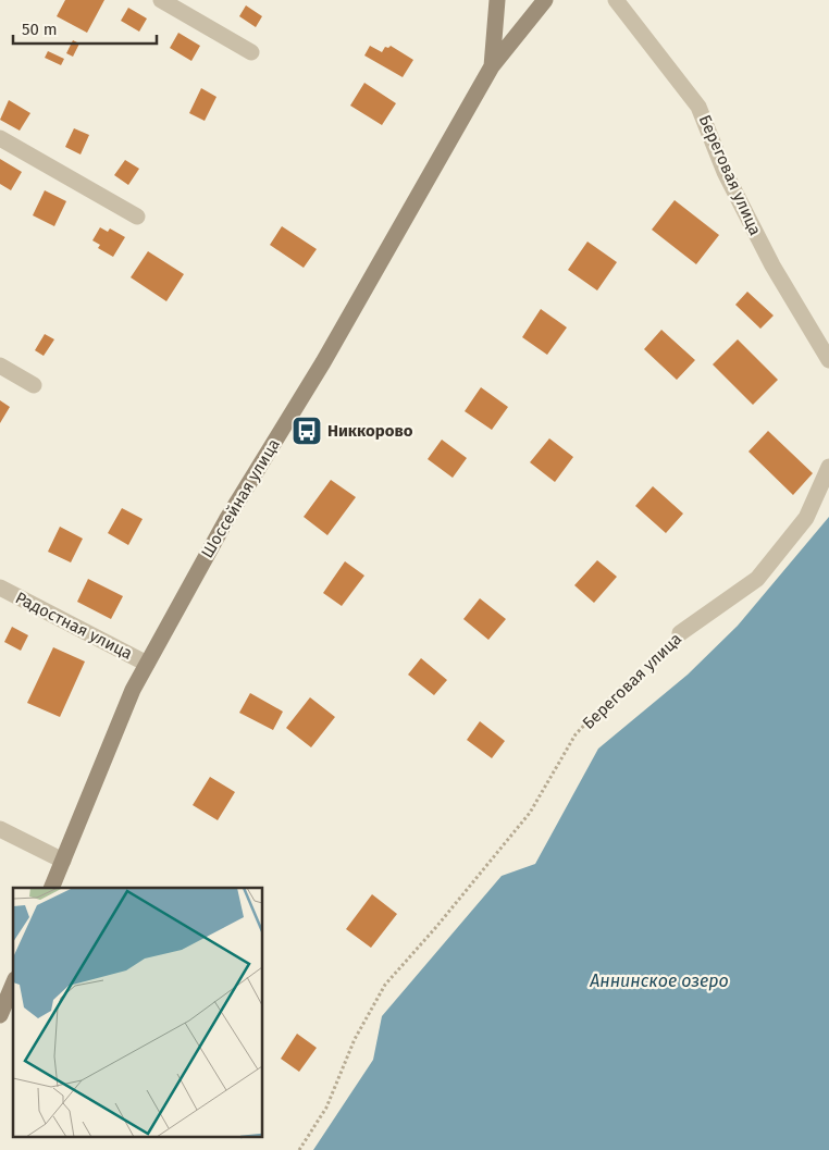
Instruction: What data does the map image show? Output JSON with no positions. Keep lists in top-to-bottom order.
{
  "streets": {
    "main road": ["Шоссейная улица"],
    "street": ["Береговая улица", "Радостная улица"]
  },
  "crossings": [
    ["Шоссейная улица", "Радостная улица"]
  ],
  "water": ["Аннинское озеро"],
  "places": {
    "bus stop": ["Никкорово"]
  },
  "scale_bar": "50 m"
}
